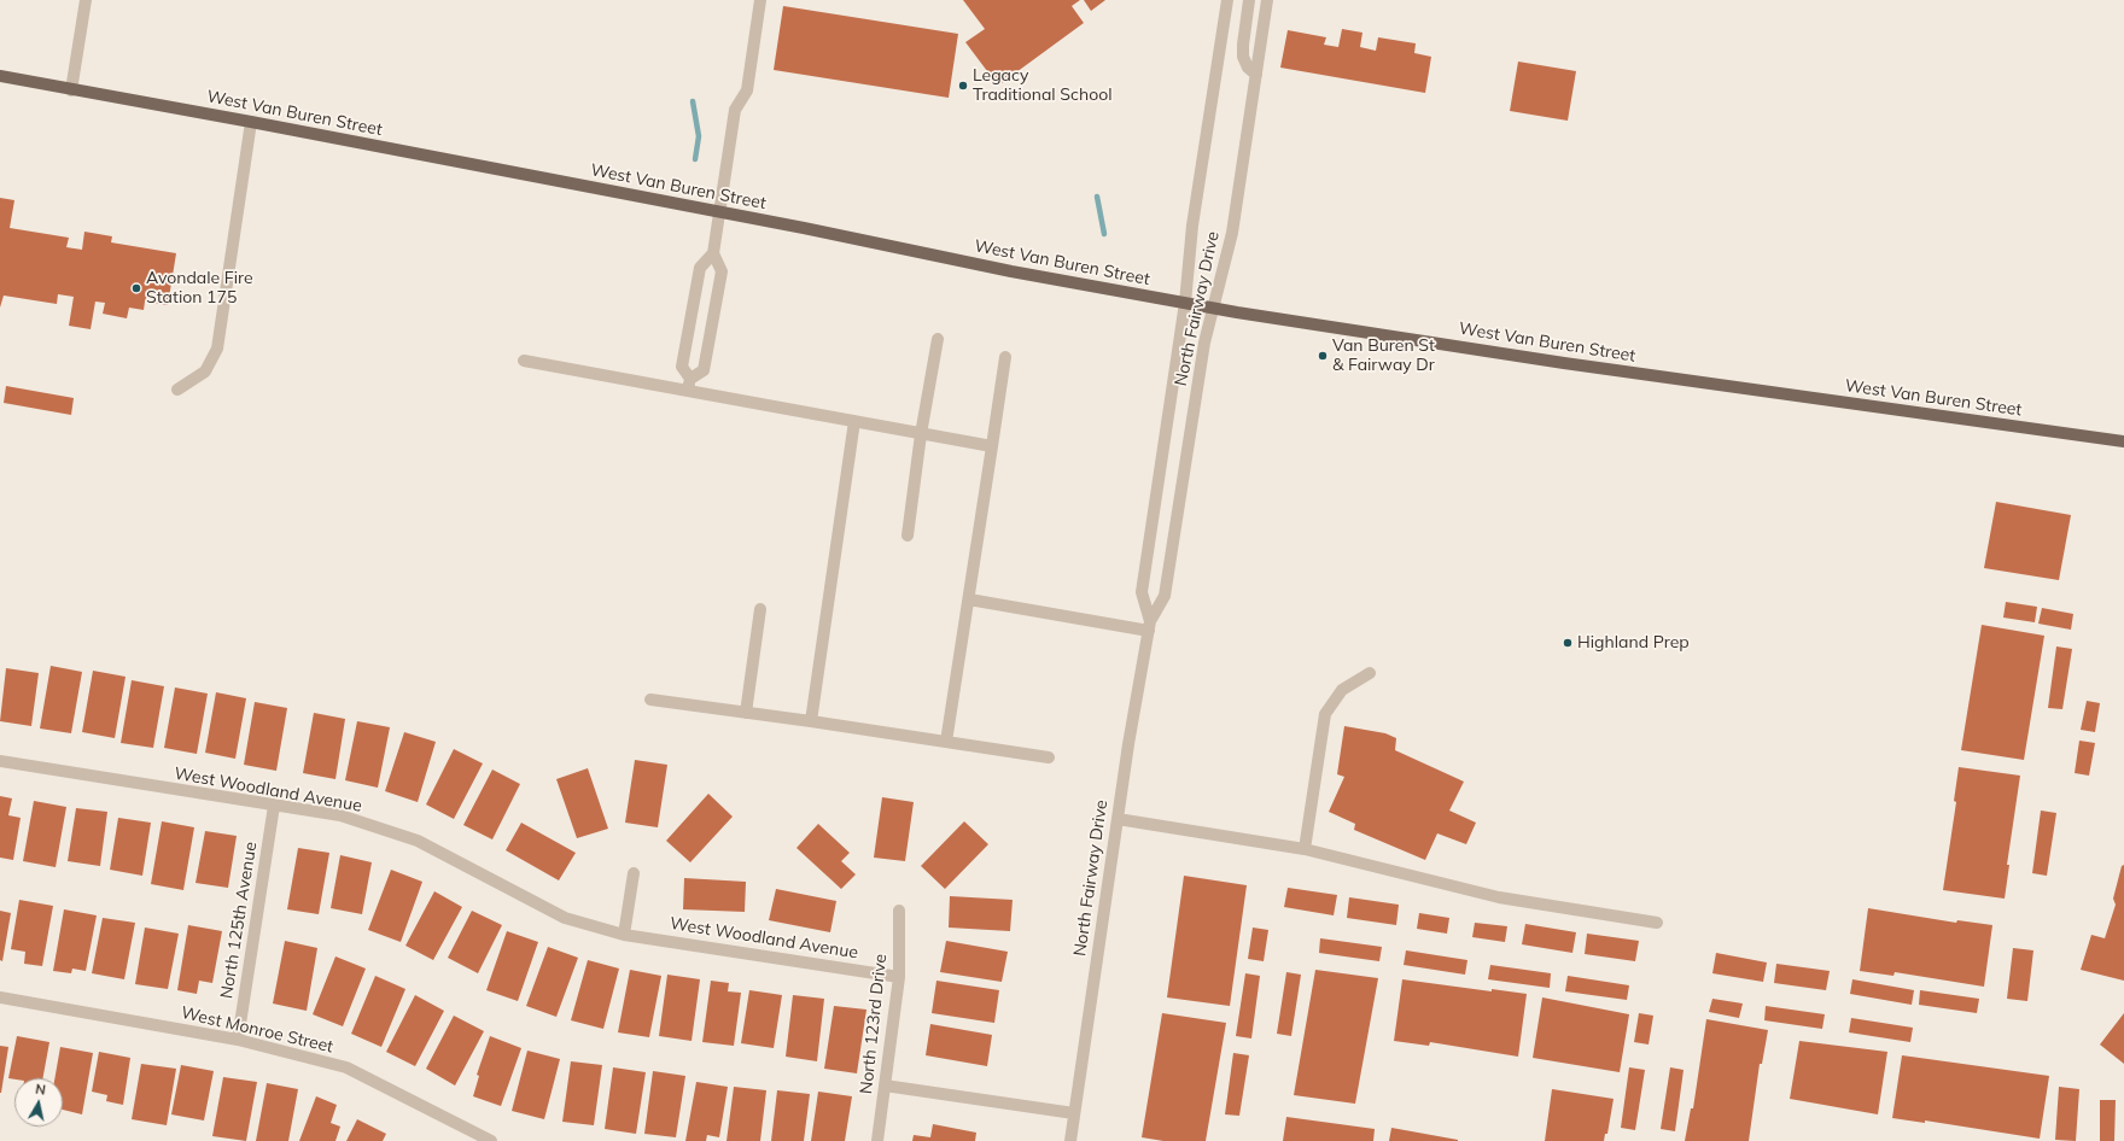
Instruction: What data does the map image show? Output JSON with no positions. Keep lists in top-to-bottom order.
{
  "streets": {
    "main road": ["West Van Buren Street"],
    "street": [
      "North Fairway Drive",
      "West Woodland Avenue",
      "North 125th Avenue",
      "North 123rd Drive",
      "West Monroe Street"
    ]
  },
  "crossings": [
    ["West Van Buren Street", "North Fairway Drive"],
    ["West Woodland Avenue", "North 125th Avenue"],
    ["West Woodland Avenue", "North 123rd Drive"],
    ["North 125th Avenue", "West Monroe Street"]
  ],
  "places": [
    "Legacy Traditional School",
    "Avondale Fire Station 175",
    "Van Buren St & Fairway Dr",
    "Highland Prep"
  ],
  "north": "top"
}
